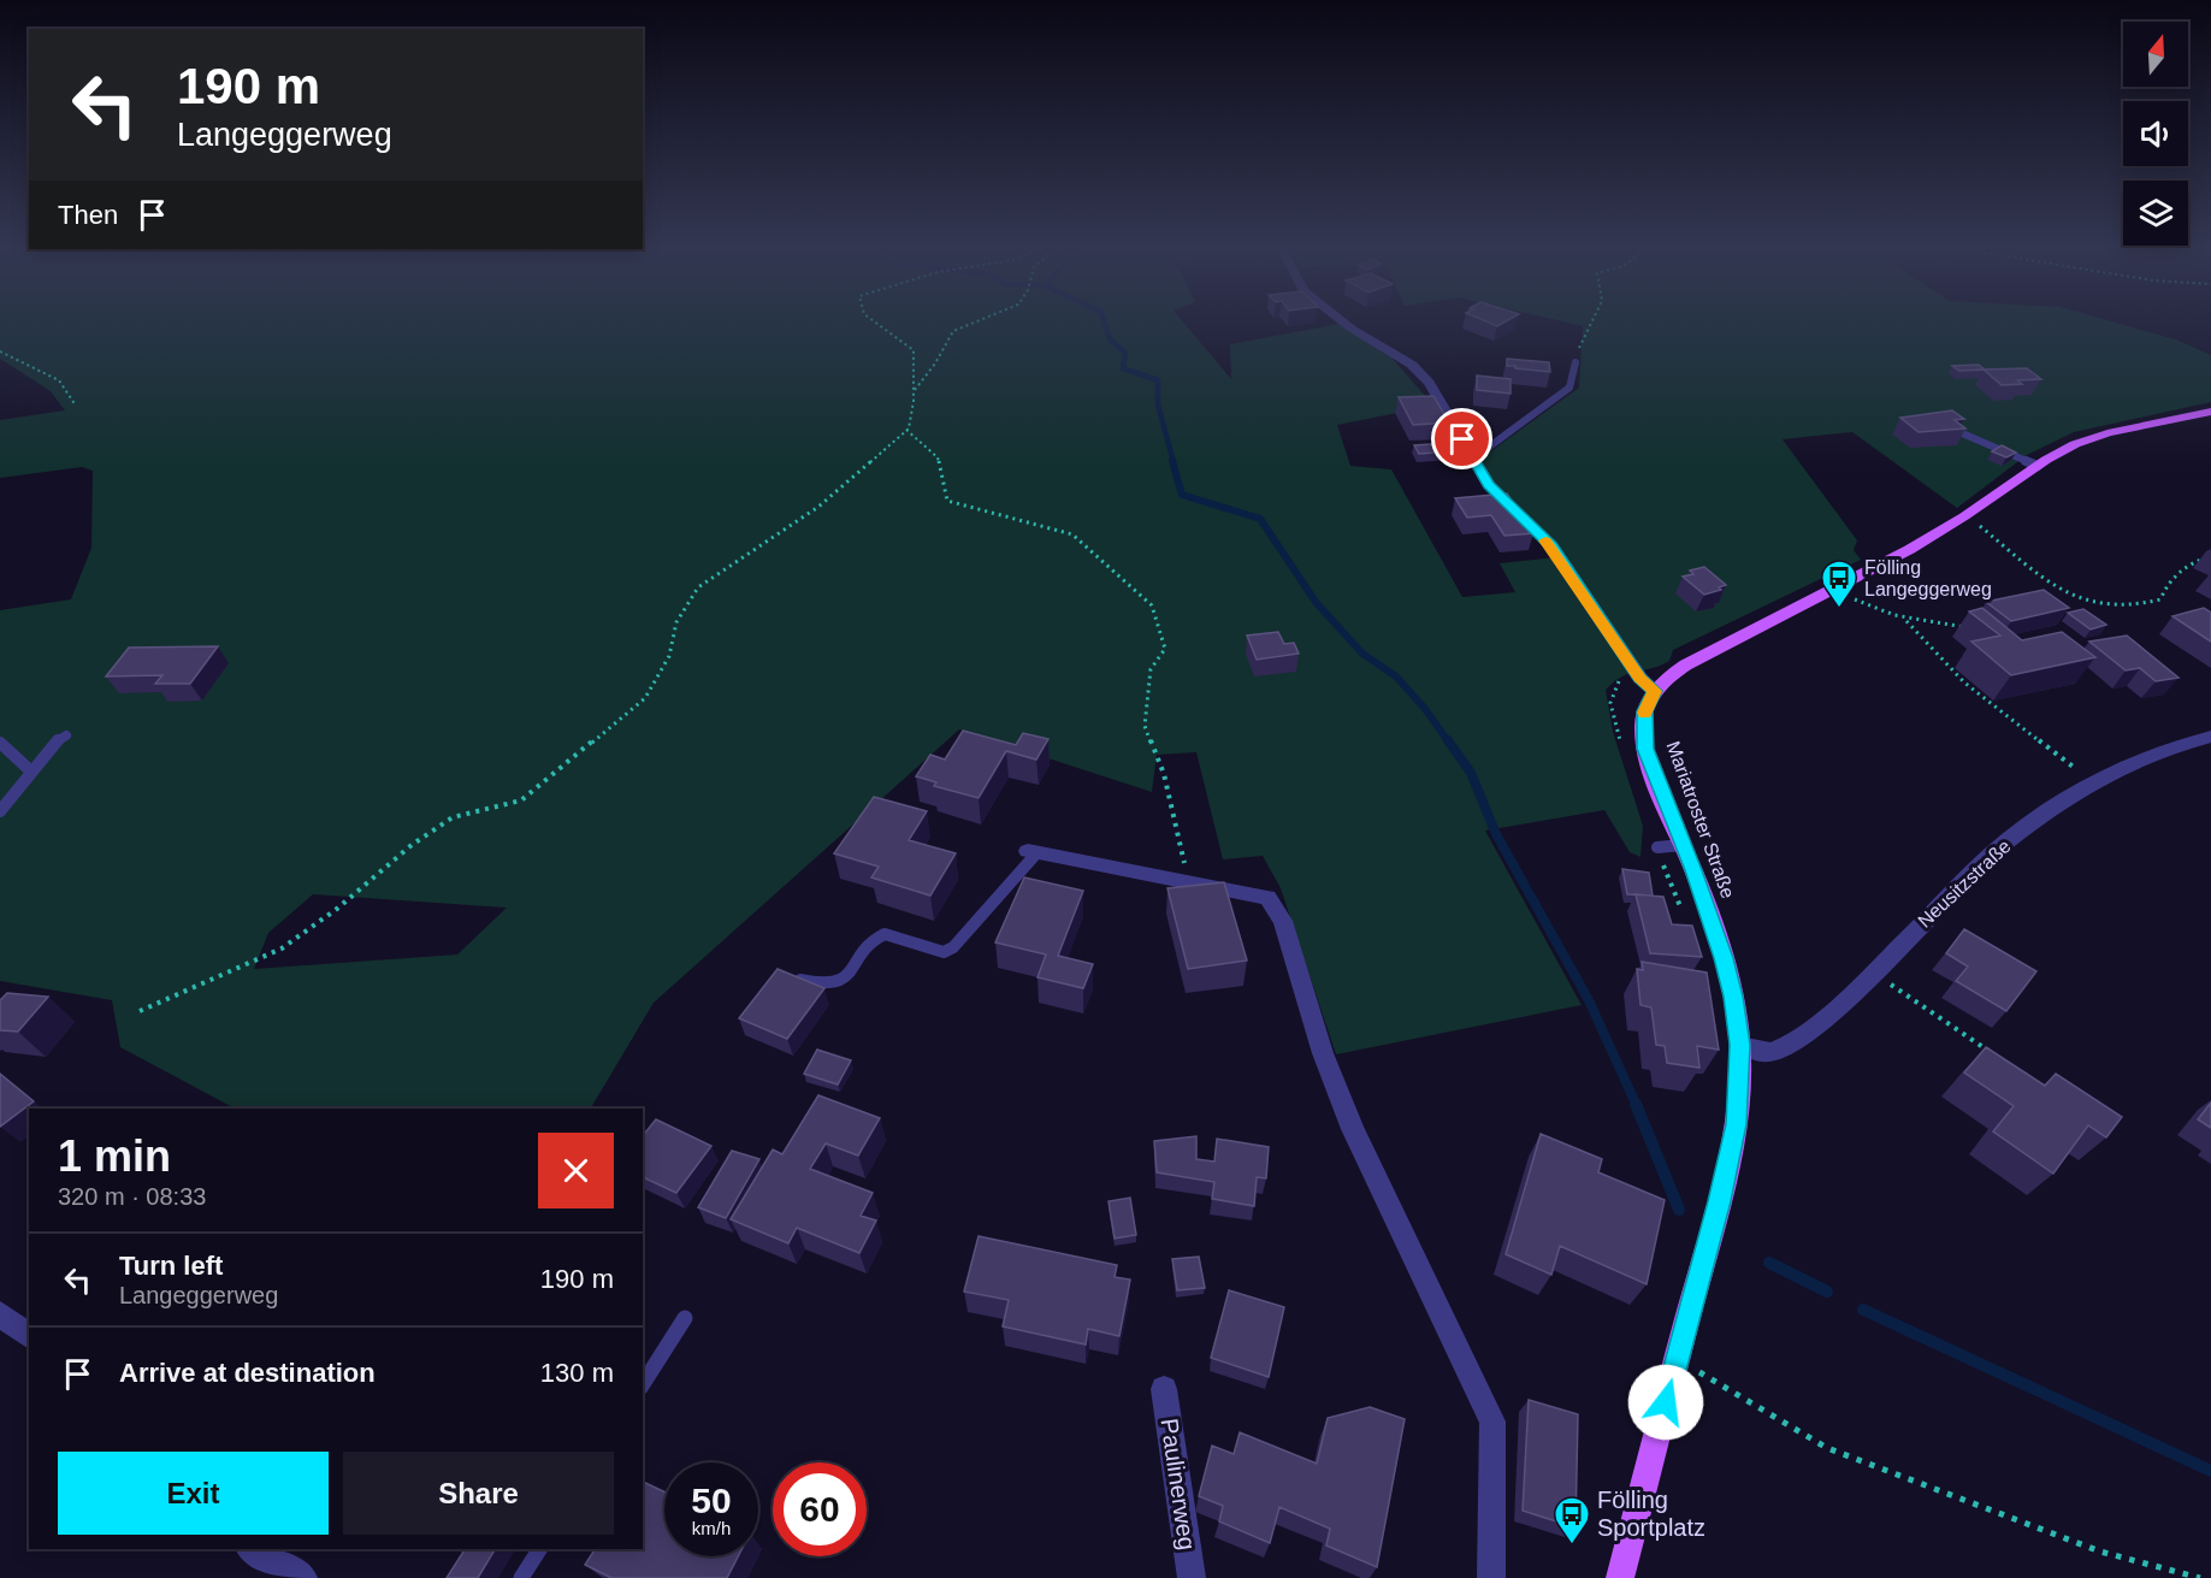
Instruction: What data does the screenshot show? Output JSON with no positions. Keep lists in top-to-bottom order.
{
  "streets": {
    "main road": ["Mariatroster Straße"],
    "street": ["Neusitzstraße", "Paulinerweg"]
  },
  "crossings": [
    ["Mariatroster Straße", "Neusitzstraße"]
  ],
  "places": {
    "bus stop": ["Fölling Langeggerweg", "Fölling Sportplatz"]
  },
  "north": "top",
  "page": {
    "turn": ["190 m", "Langeggerweg"],
    "then": "Then",
    "heading": ["1 min", "320 m · 08:33"],
    "list": [
      {
        "name": "Turn left",
        "note": "Langeggerweg",
        "value": "190 m"
      },
      {
        "name": "Arrive at destination",
        "value": "130 m"
      }
    ],
    "buttons": ["Exit", "Share"],
    "speed": "50 km/h",
    "limit": "60"
  }
}
